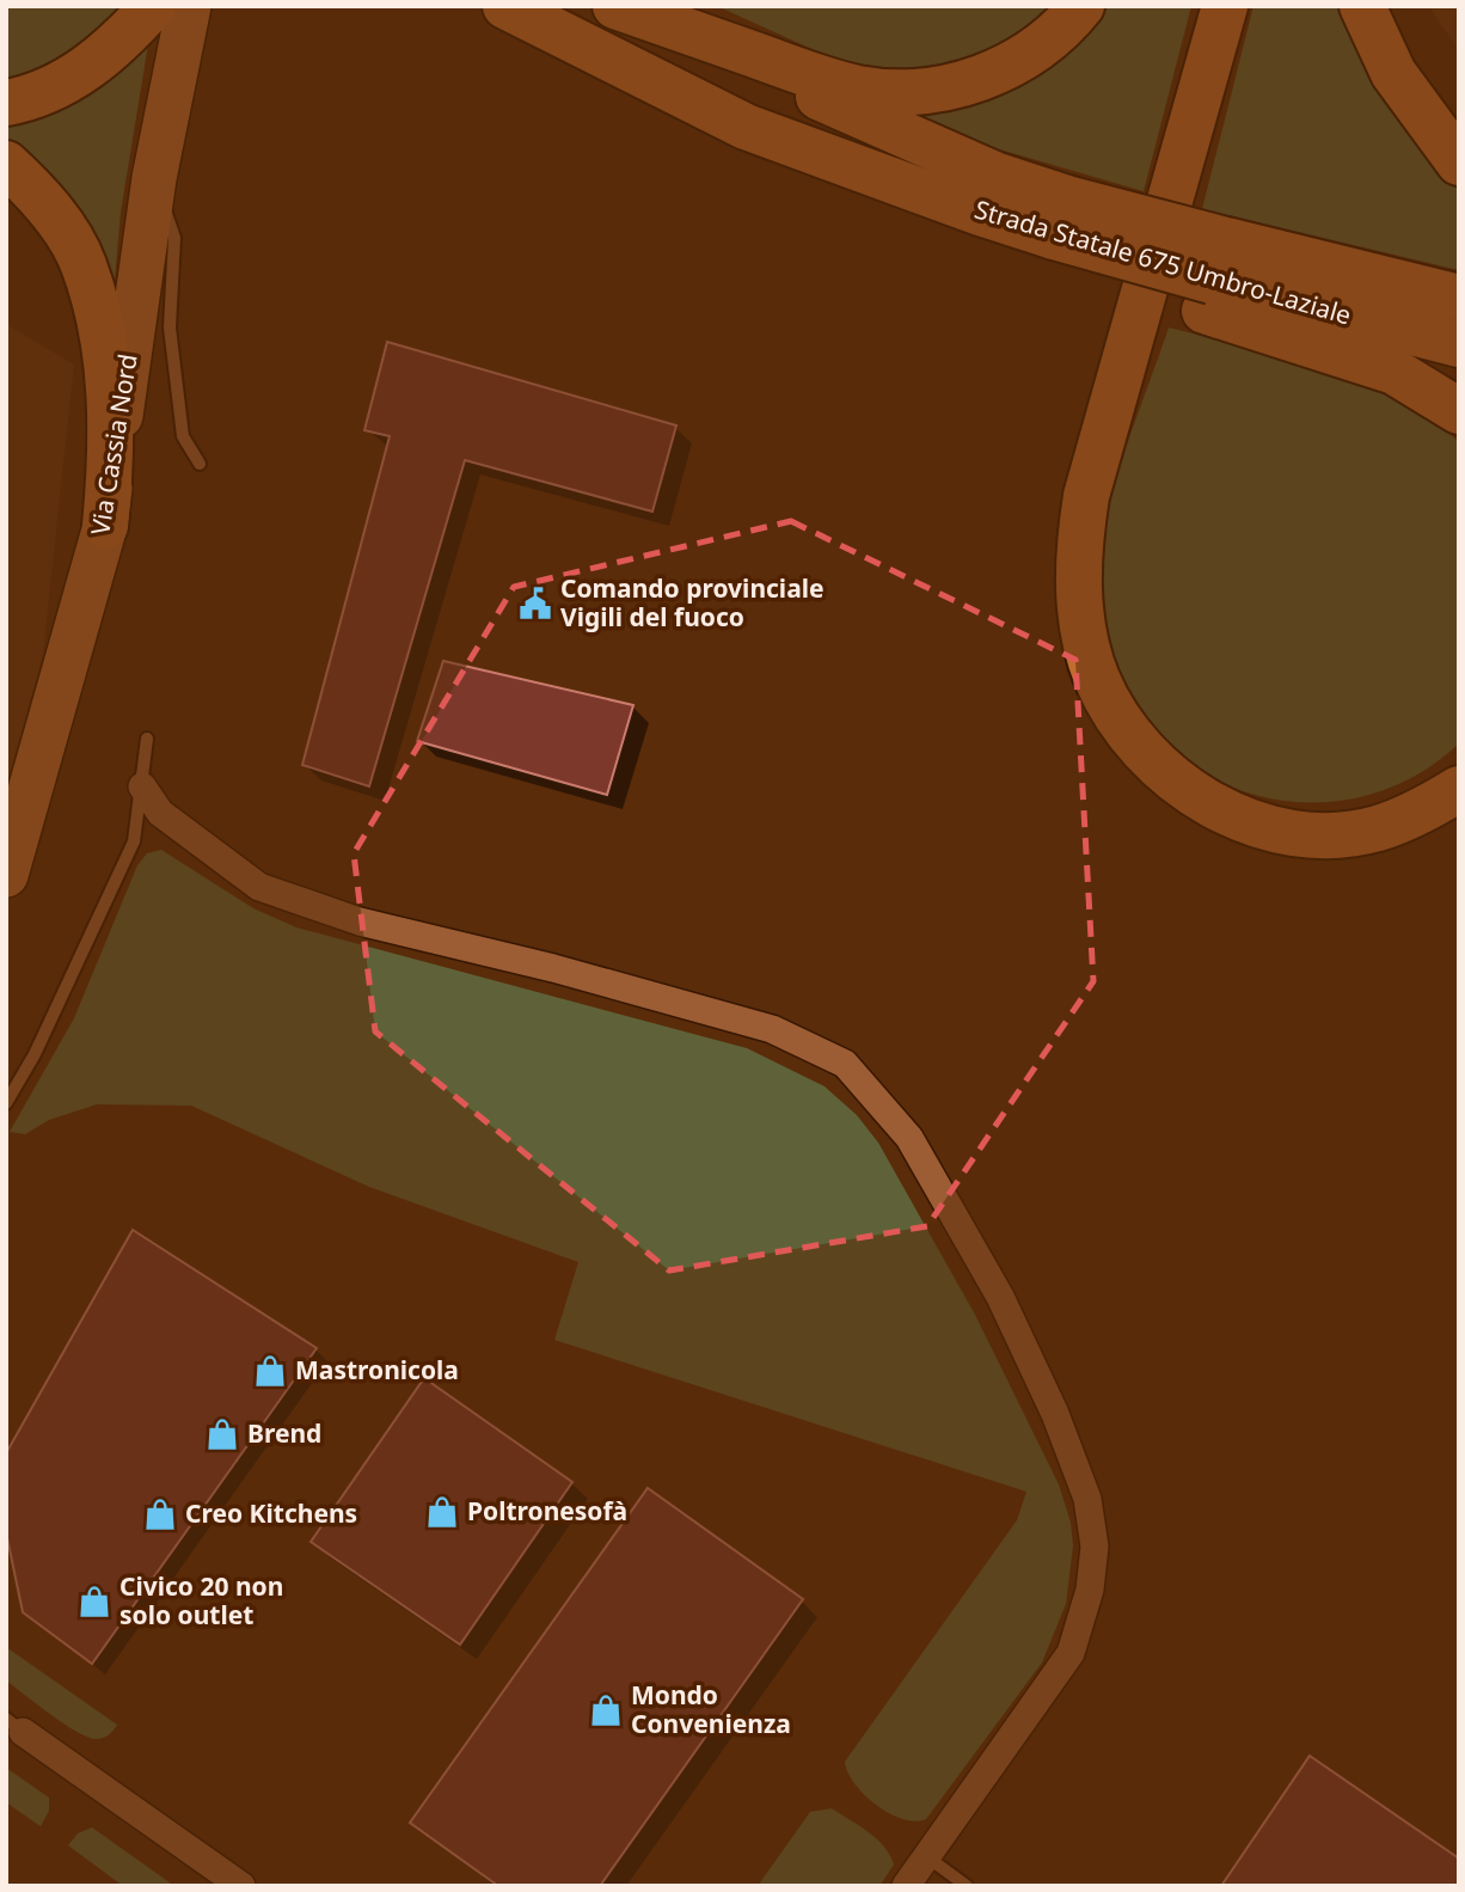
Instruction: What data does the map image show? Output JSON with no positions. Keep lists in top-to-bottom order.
{
  "streets": {
    "highway": ["Strada Statale 675 Umbro-Laziale"],
    "main road": ["Via Cassia Nord"]
  },
  "places": {
    "public building": ["Comando provinciale Vigili del fuoco"],
    "shop": [
      "Mastronicola",
      "Brend",
      "Poltronesofà",
      "Creo Kitchens",
      "Civico 20 non solo outlet",
      "Mondo Convenienza"
    ]
  }
}
